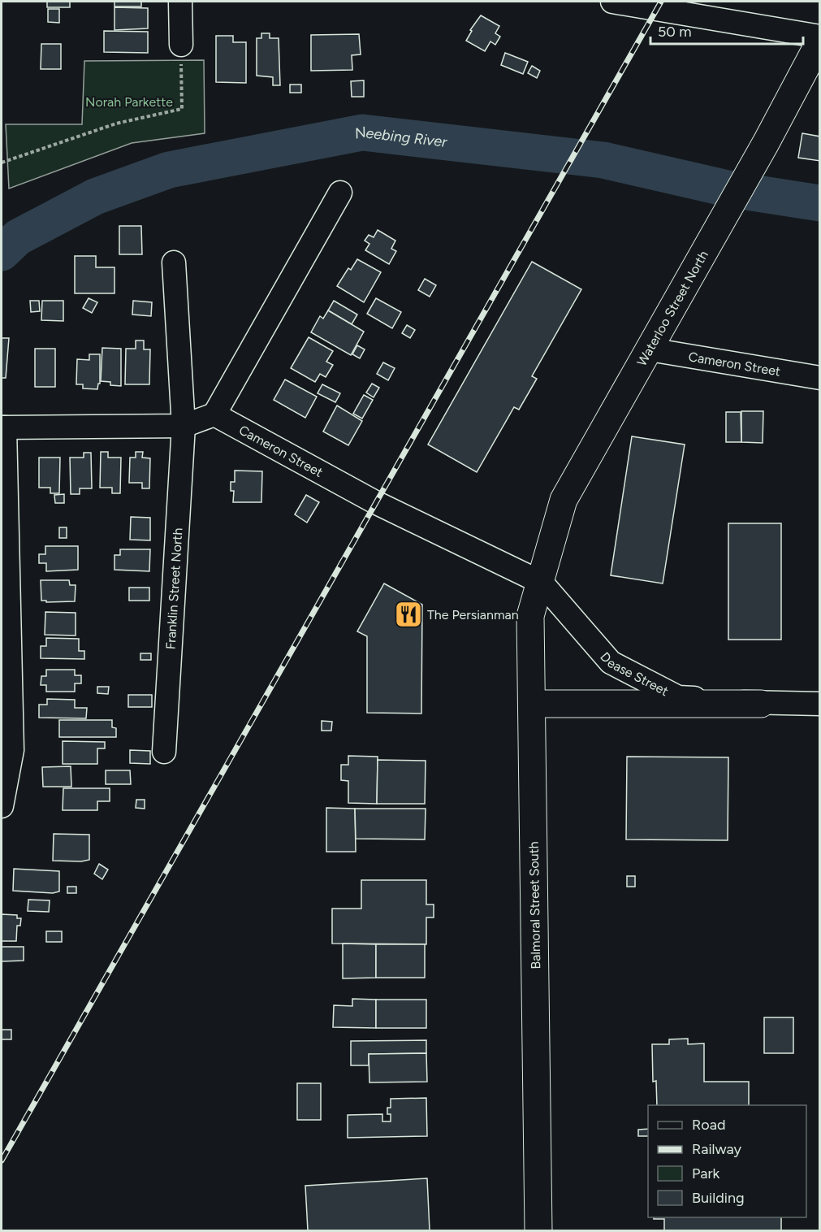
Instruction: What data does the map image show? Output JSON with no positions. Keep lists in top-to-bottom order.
{
  "streets": {
    "main road": ["Waterloo Street North", "Balmoral Street South"],
    "street": ["Cameron Street", "Franklin Street North", "Dease Street"]
  },
  "crossings": [
    ["Waterloo Street North", "Cameron Street"],
    ["Waterloo Street North", "Dease Street"],
    ["Waterloo Street North", "Balmoral Street South"],
    ["Cameron Street", "Dease Street"],
    ["Cameron Street", "Balmoral Street South"],
    ["Dease Street", "Balmoral Street South"]
  ],
  "water": ["Neebing River"],
  "parks": ["Norah Parkette"],
  "places": {
    "restaurant": ["The Persianman"]
  },
  "legend": [
    "Road",
    "Railway",
    "Park",
    "Building"
  ],
  "scale_bar": "50 m"
}
